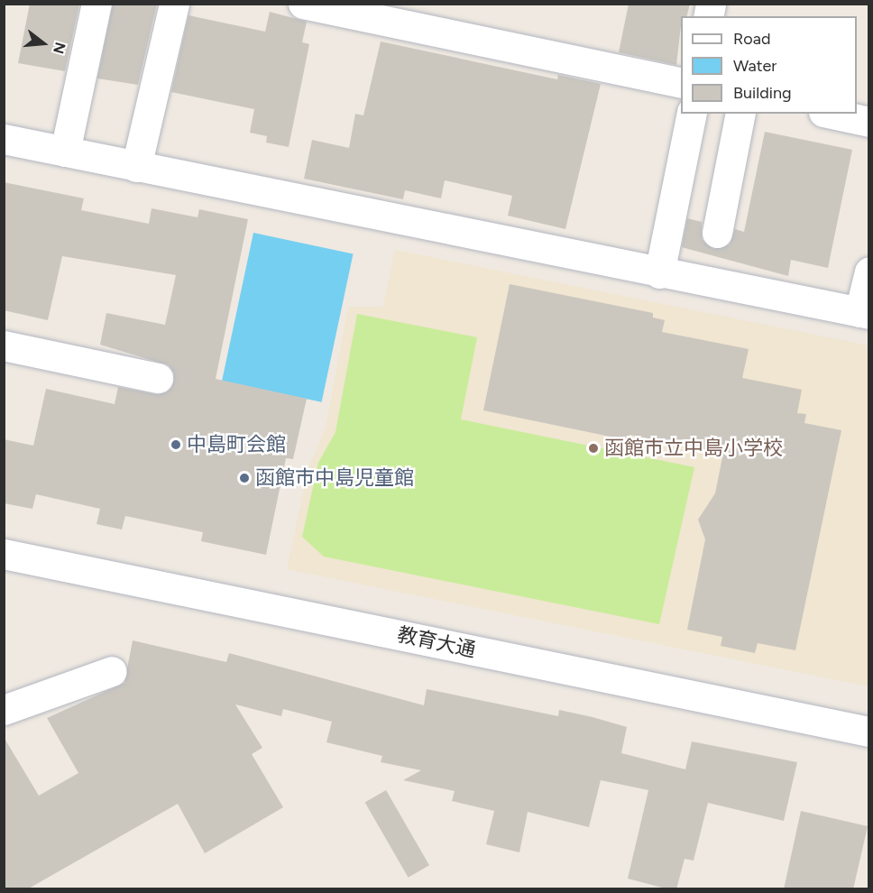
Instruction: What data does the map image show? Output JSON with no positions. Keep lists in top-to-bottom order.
{
  "streets": {
    "street": ["教育大通"]
  },
  "places": ["中島町会館", "函館市立中島小学校", "函館市中島児童館"],
  "legend": ["Road", "Water", "Building"],
  "north": "right"
}
